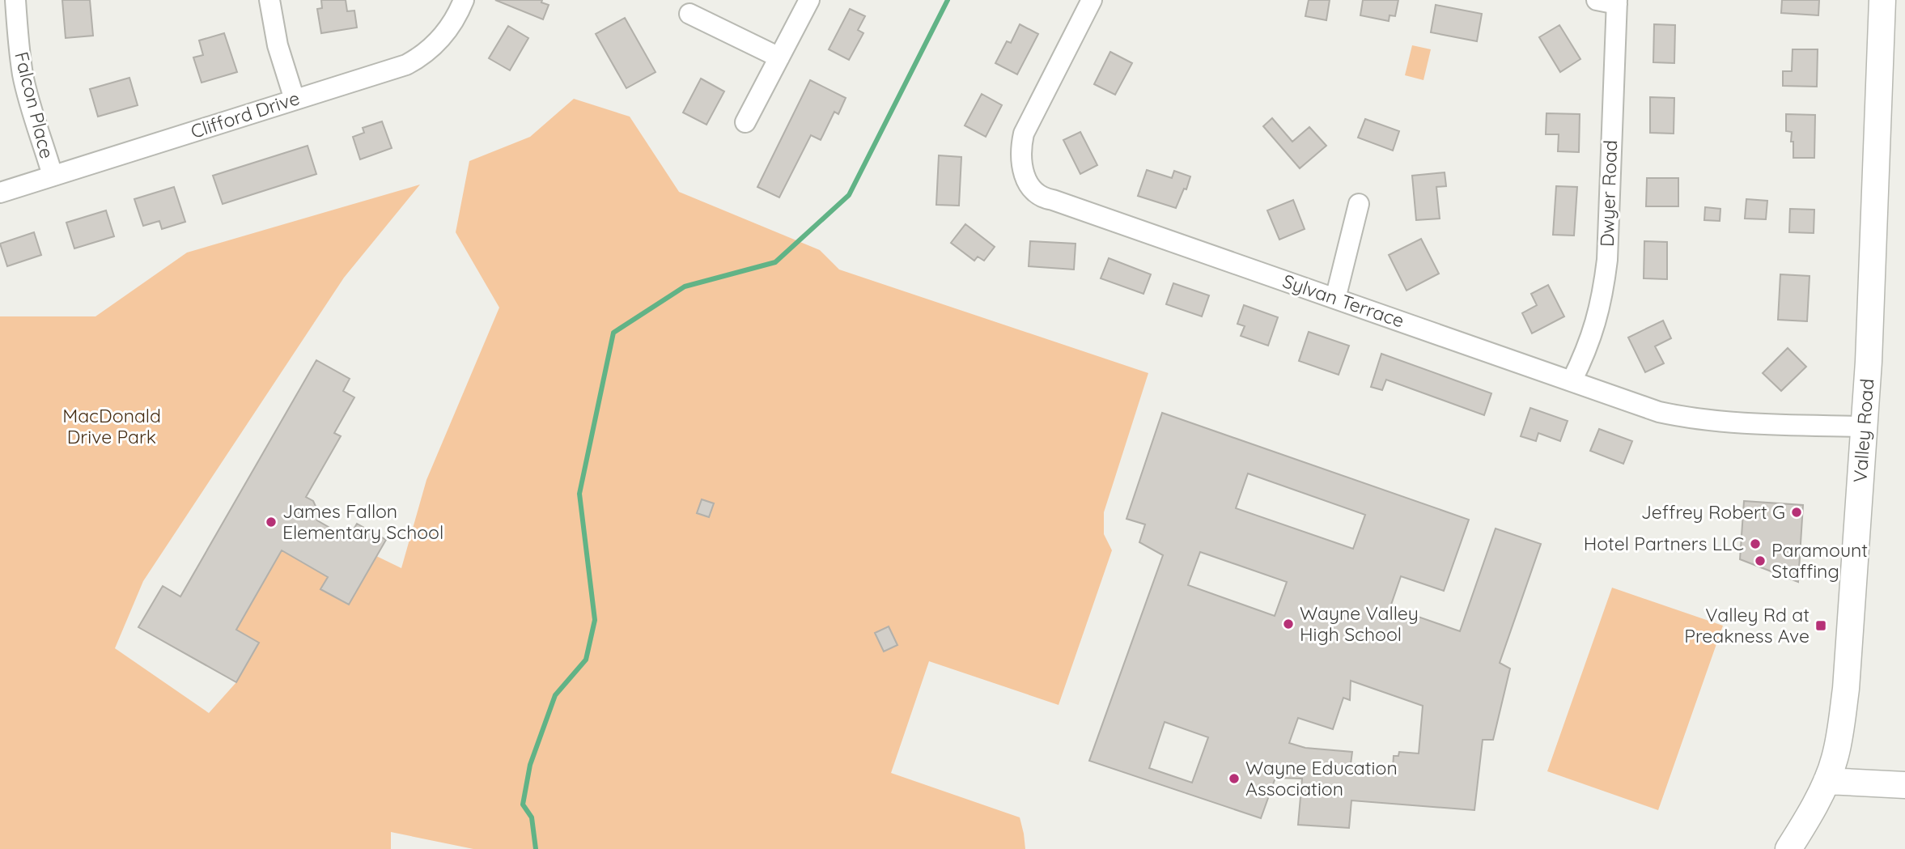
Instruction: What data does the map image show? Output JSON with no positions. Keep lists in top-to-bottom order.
{
  "streets": {
    "main road": ["Valley Road"],
    "street": [
      "Falcon Place",
      "Clifford Drive",
      "Dwyer Road",
      "Sylvan Terrace"
    ]
  },
  "crossings": [
    ["Falcon Place", "Clifford Drive"],
    ["Dwyer Road", "Sylvan Terrace"],
    ["Sylvan Terrace", "Valley Road"]
  ],
  "parks": ["MacDonald Drive Park"],
  "places": {
    "other": [
      "Jeffrey Robert G",
      "James Fallon Elementary School",
      "Hotel Partners LLC",
      "Paramount Staffing",
      "Wayne Valley High School",
      "Wayne Education Association"
    ],
    "transit": ["Valley Rd at Preakness Ave"]
  }
}
